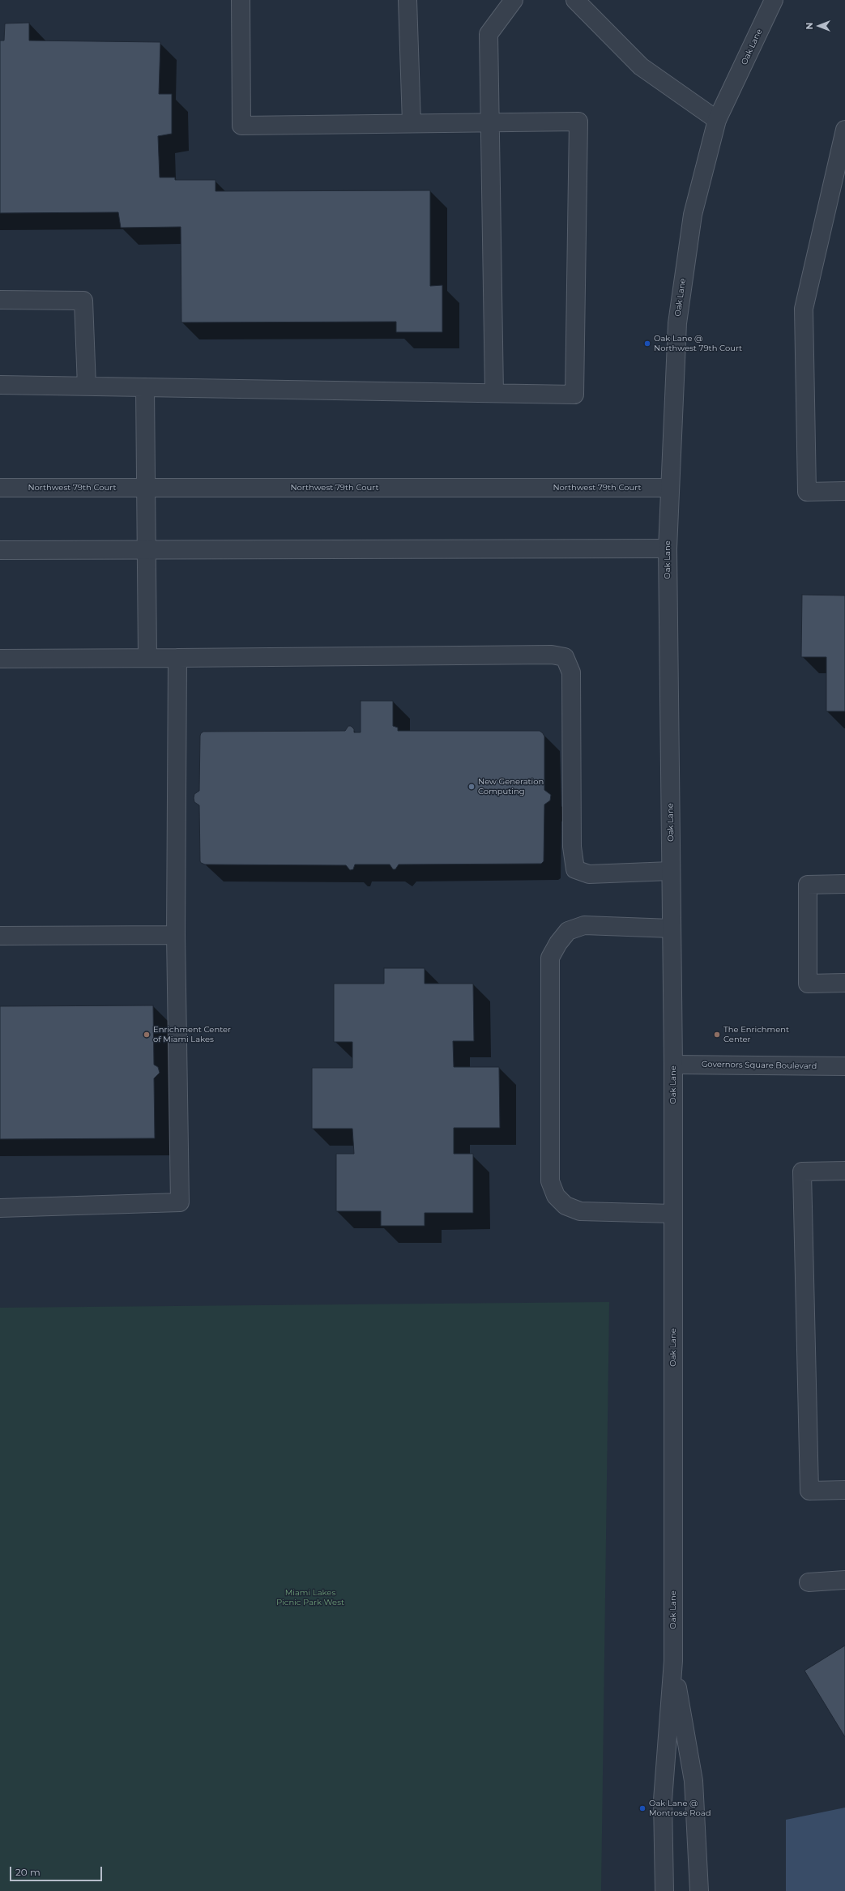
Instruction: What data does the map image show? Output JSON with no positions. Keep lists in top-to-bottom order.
{
  "streets": {
    "street": ["Oak Lane", "Northwest 79th Court", "Governors Square Boulevard"]
  },
  "crossings": [
    ["Oak Lane", "Northwest 79th Court"],
    ["Oak Lane", "Governors Square Boulevard"]
  ],
  "parks": ["Miami Lakes Picnic Park West"],
  "places": [
    "Oak Lane @ Northwest 79th Court",
    "New Generation Computing",
    "Enrichment Center of Miami Lakes",
    "The Enrichment Center",
    "Oak Lane @ Montrose Road"
  ],
  "scale_bar": "20 m",
  "north": "left"
}
